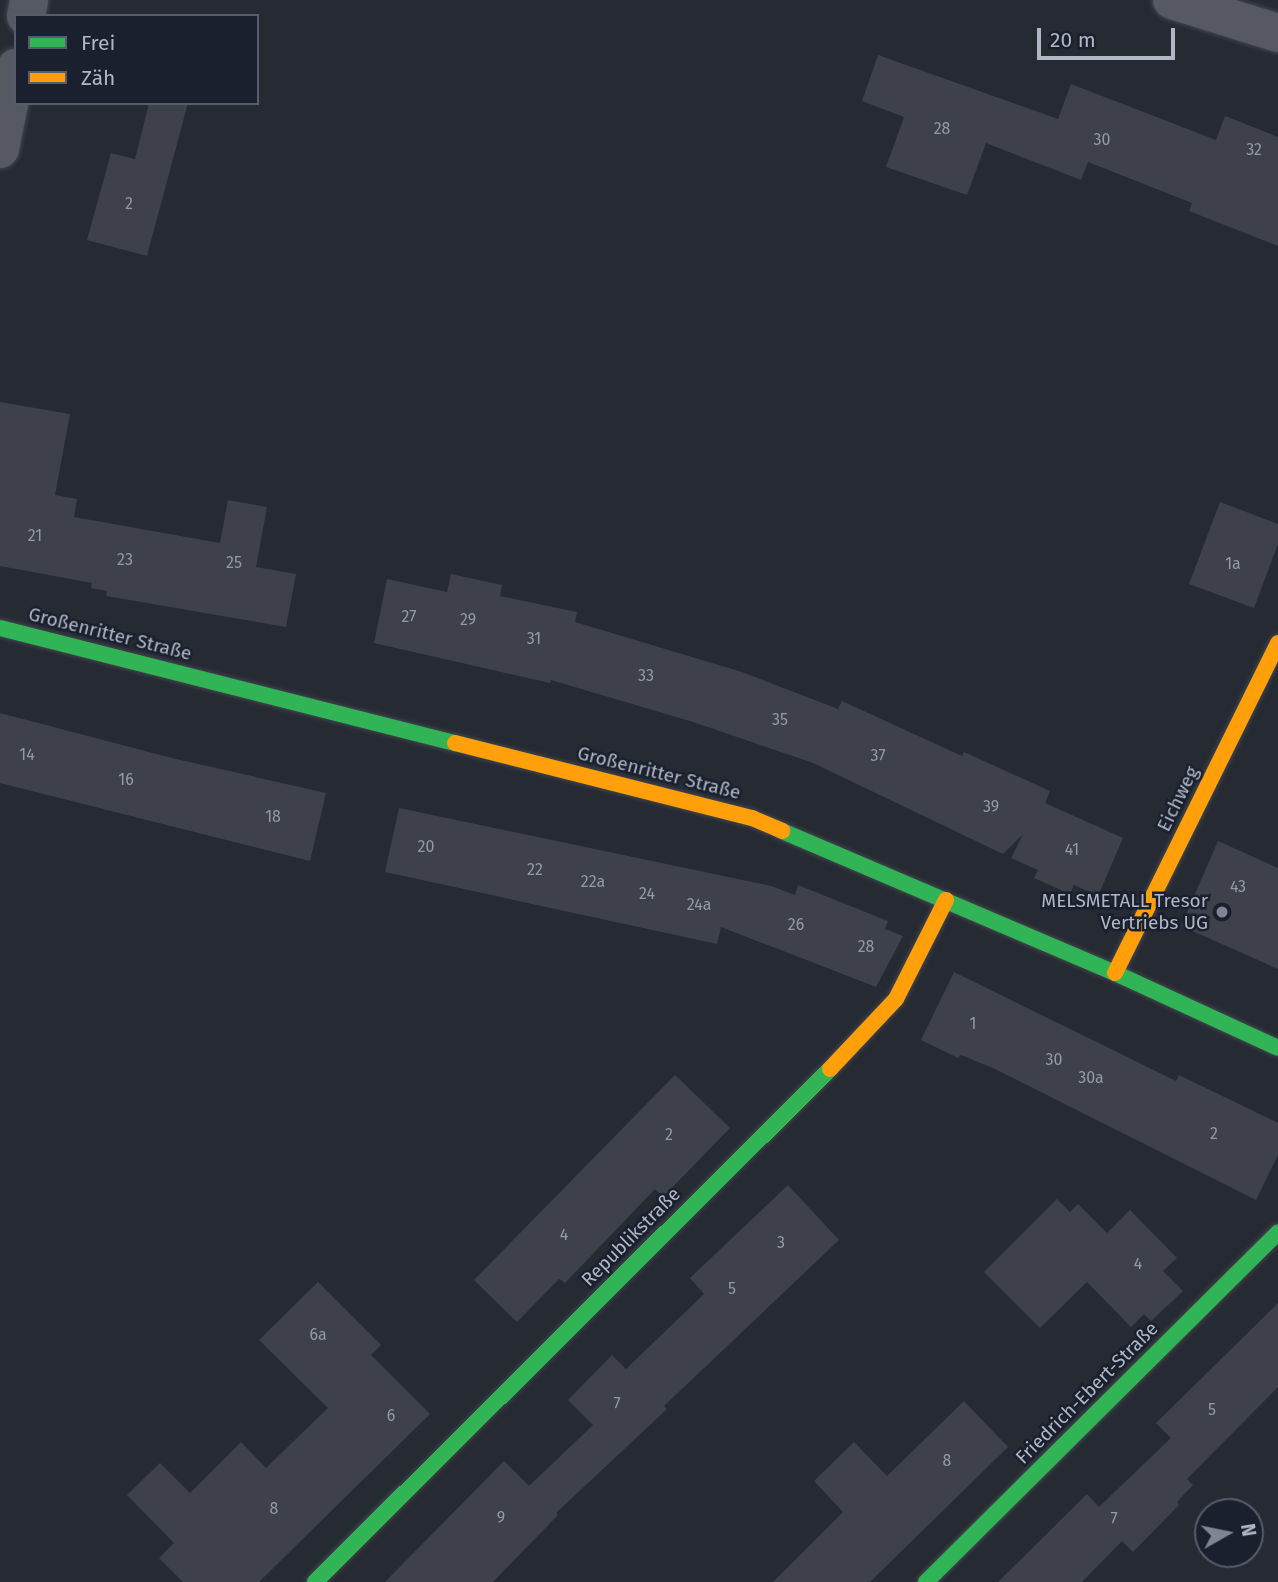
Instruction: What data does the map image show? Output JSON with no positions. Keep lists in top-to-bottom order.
{
  "streets": {
    "street": [
      "Großenritter Straße",
      "Eichweg",
      "Republikstraße",
      "Friedrich-Ebert-Straße"
    ]
  },
  "crossings": [
    ["Großenritter Straße", "Eichweg"],
    ["Großenritter Straße", "Republikstraße"]
  ],
  "places": ["MELSMETALL Tresor Vertriebs UG"],
  "house_numbers": [
    "28",
    "30",
    "32",
    "2",
    "21",
    "23",
    "25",
    "1a",
    "27",
    "29",
    "31",
    "33",
    "35",
    "14",
    "37",
    "16",
    "39",
    "18",
    "20",
    "41",
    "22",
    "22a",
    "43",
    "24",
    "24a",
    "26",
    "28",
    "1",
    "30",
    "30a",
    "2",
    "2",
    "4",
    "3",
    "4",
    "5",
    "6a",
    "7",
    "5",
    "6",
    "8",
    "8",
    "9",
    "7"
  ],
  "legend": ["Frei", "Zäh"],
  "scale_bar": "20 m",
  "north": "right"
}
